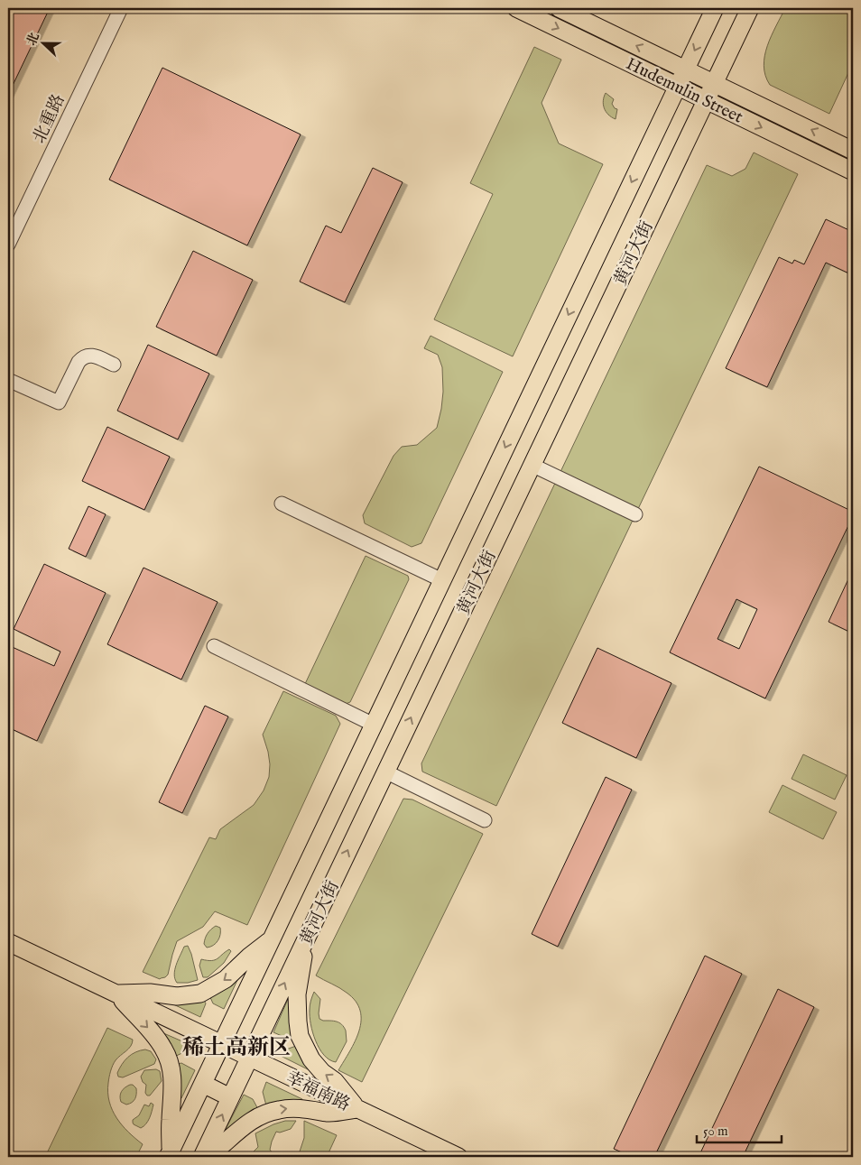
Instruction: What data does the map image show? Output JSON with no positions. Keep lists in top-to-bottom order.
{
  "streets": {
    "main road": ["Hudemulin Street", "黄河大街", "幸福南路"],
    "street": ["北重路"]
  },
  "crossings": [
    ["Hudemulin Street", "黄河大街"],
    ["黄河大街", "幸福南路"]
  ],
  "districts": ["稀土高新区"],
  "scale_bar": "50 m",
  "north": "left"
}
